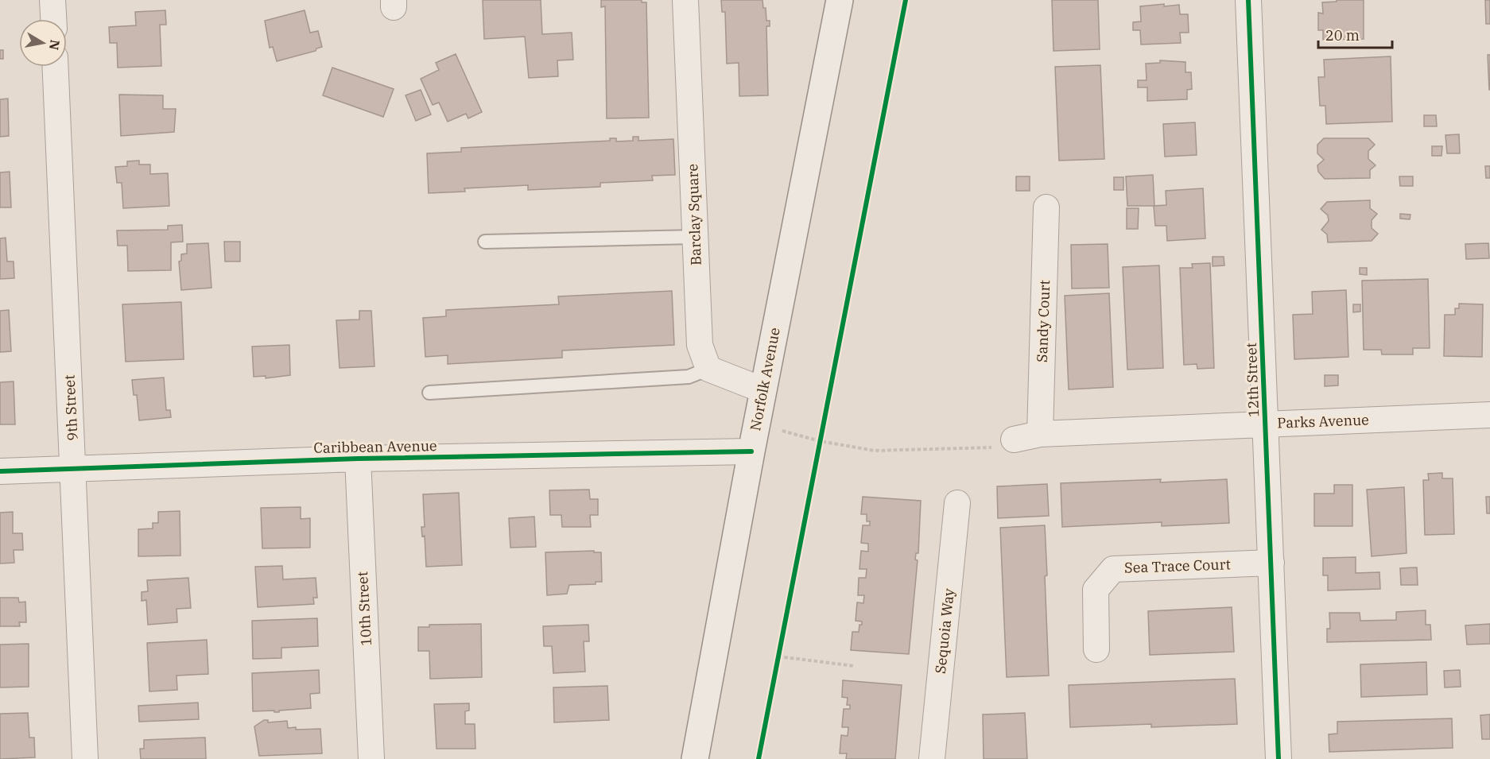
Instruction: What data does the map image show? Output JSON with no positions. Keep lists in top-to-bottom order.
{
  "streets": {
    "main road": ["Norfolk Avenue"],
    "street": [
      "Barclay Square",
      "Sandy Court",
      "12th Street",
      "9th Street",
      "Parks Avenue",
      "Caribbean Avenue",
      "Sea Trace Court",
      "10th Street",
      "Sequoia Way"
    ]
  },
  "crossings": [
    ["Sandy Court", "Parks Avenue"],
    ["Norfolk Avenue", "Caribbean Avenue"],
    ["12th Street", "Parks Avenue"],
    ["12th Street", "Sea Trace Court"],
    ["9th Street", "Caribbean Avenue"],
    ["Caribbean Avenue", "10th Street"]
  ],
  "scale_bar": "20 m",
  "north": "right"
}
